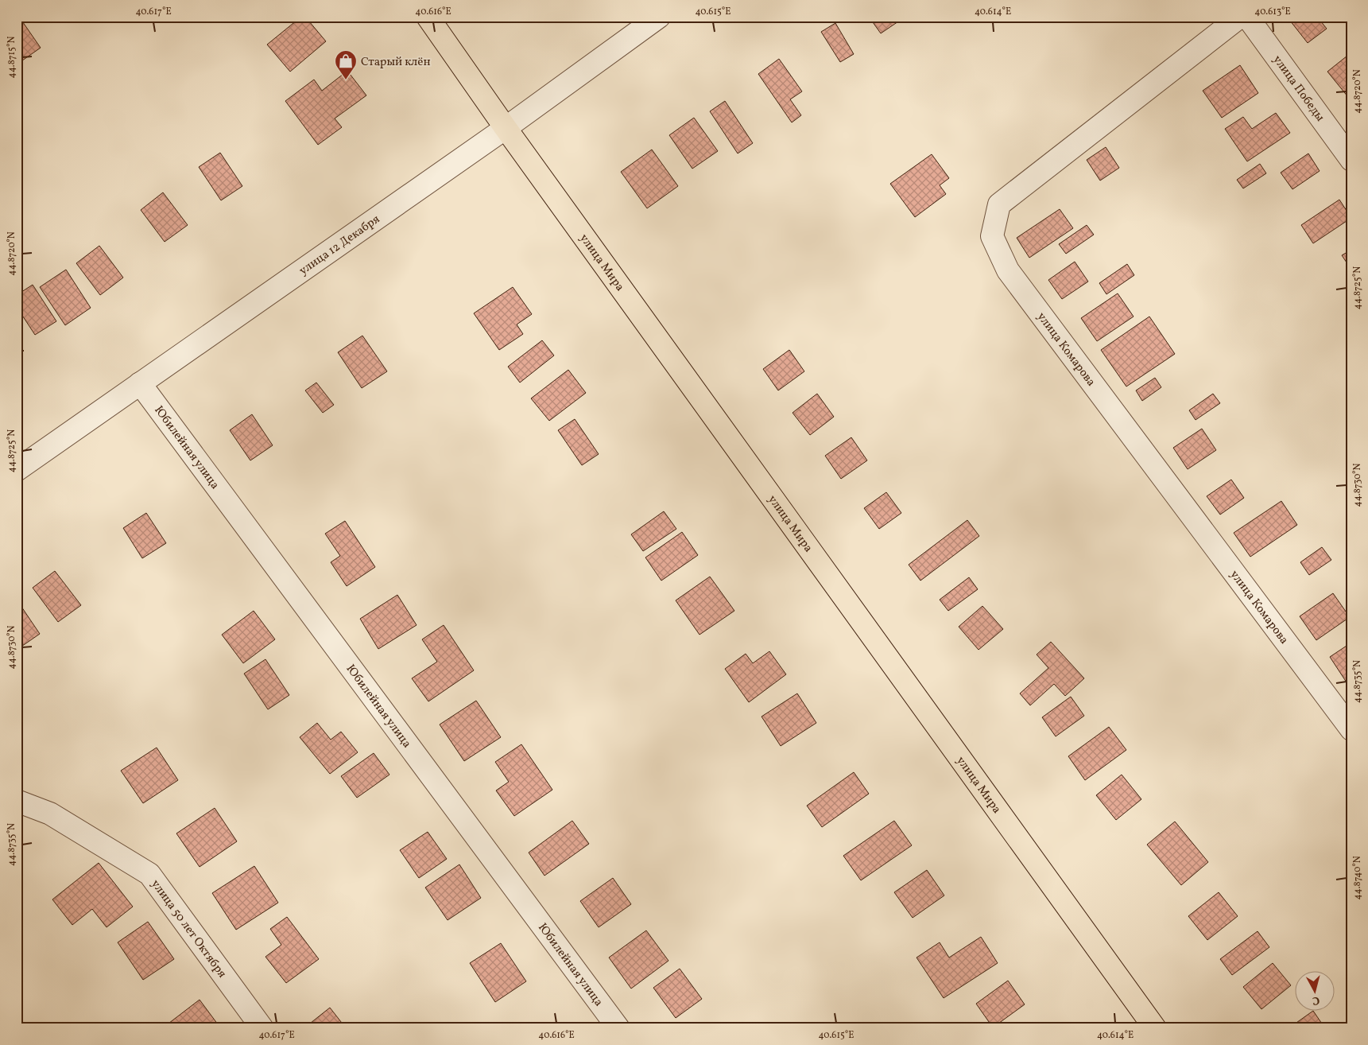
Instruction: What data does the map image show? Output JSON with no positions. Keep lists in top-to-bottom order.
{
  "streets": {
    "main road": ["улица Мира"],
    "street": [
      "улица Победы",
      "улица 12 Декабря",
      "улица Комарова",
      "Юбилейная улица",
      "улица 50 лет Октября"
    ]
  },
  "crossings": [
    ["улица 12 Декабря", "улица Мира"],
    ["улица 12 Декабря", "Юбилейная улица"]
  ],
  "places": {
    "shop": ["Старый клён"]
  },
  "north": "bottom",
  "coordinates": [
    "40.617°E",
    "40.616°E",
    "40.615°E",
    "40.614°E",
    "40.613°E",
    "44.8715°N",
    "44.8720°N",
    "44.8725°N",
    "44.8730°N",
    "44.8735°N",
    "44.8740°N"
  ]
}
